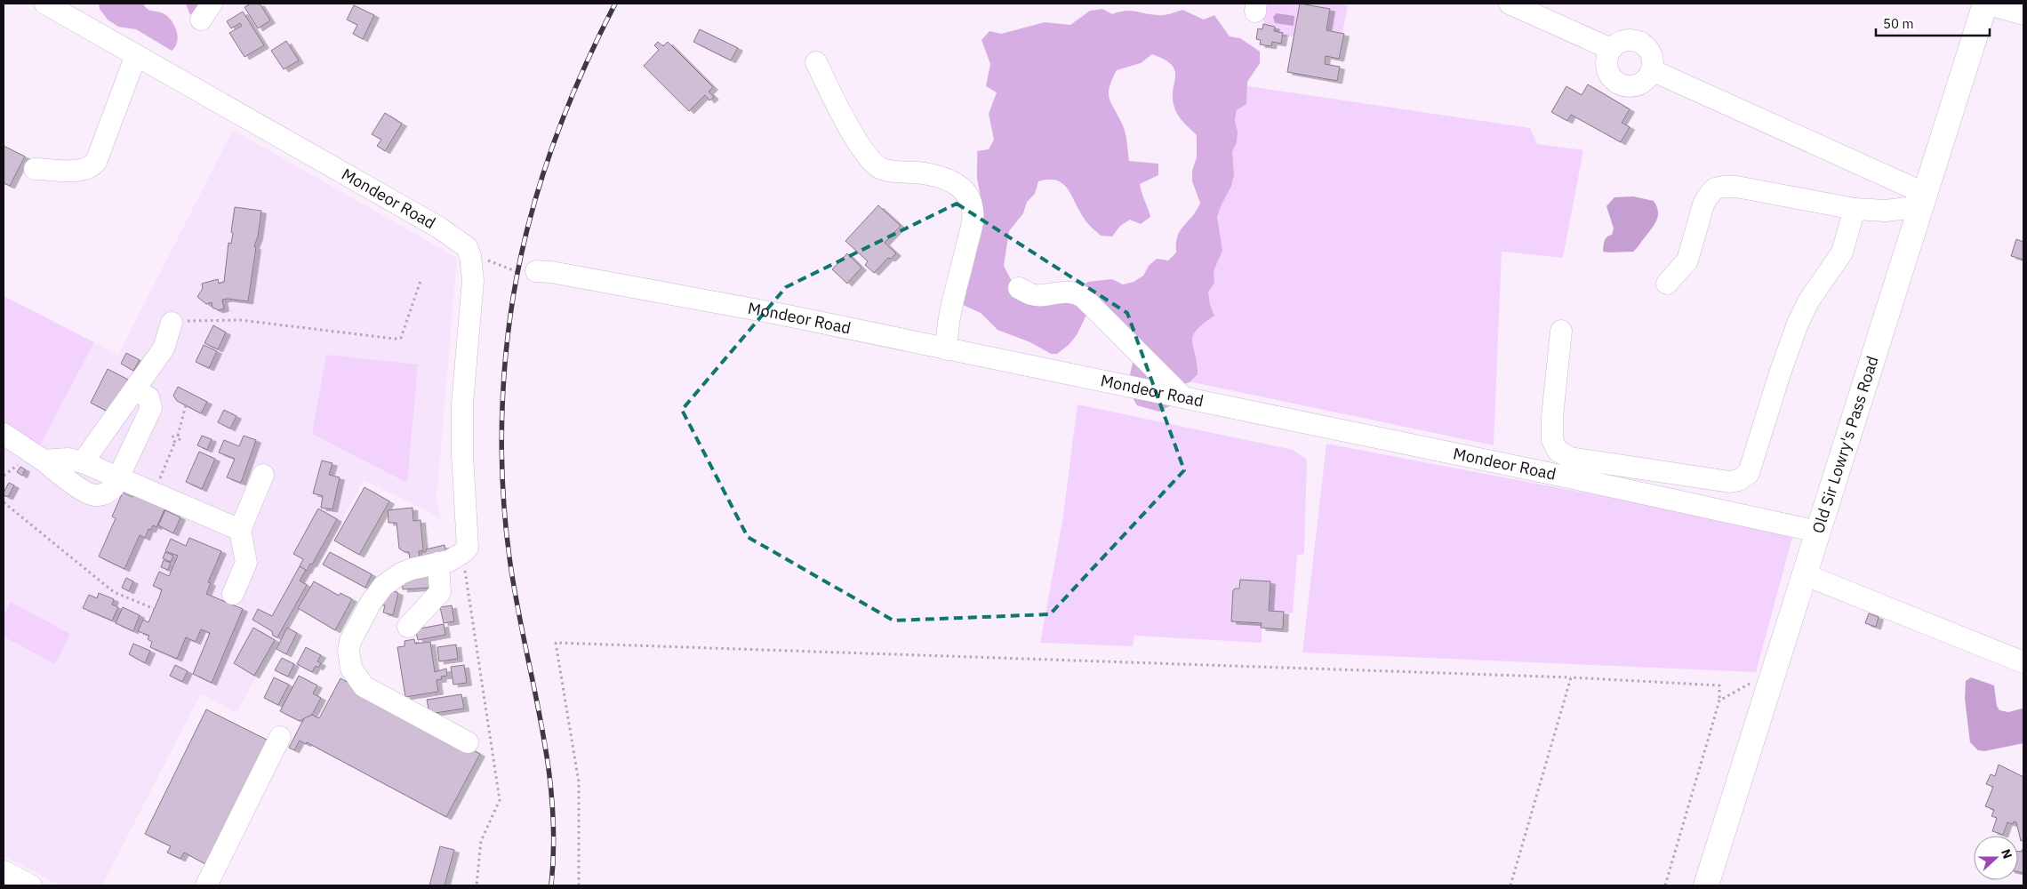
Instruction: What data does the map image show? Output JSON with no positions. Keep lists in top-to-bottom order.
{
  "streets": {
    "main road": ["Old Sir Lowry's Pass Road"],
    "street": ["Mondeor Road"]
  },
  "crossings": [
    ["Mondeor Road", "Old Sir Lowry's Pass Road"]
  ],
  "scale_bar": "50 m",
  "north": "right"
}
